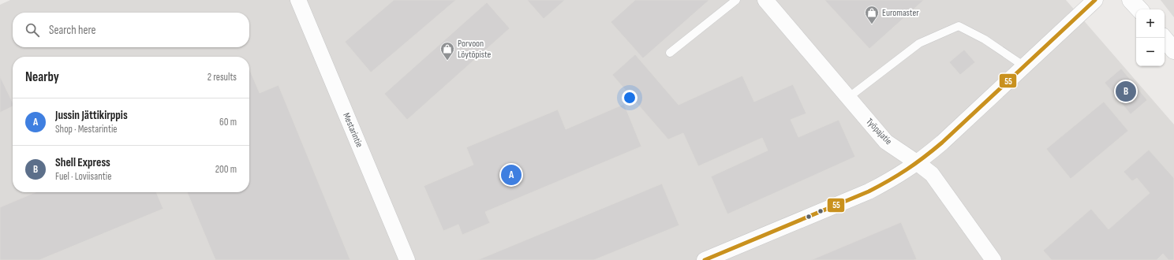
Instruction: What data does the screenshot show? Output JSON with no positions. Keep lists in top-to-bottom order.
{
  "streets": {
    "street": ["Mestarintie", "Työpajatie"]
  },
  "places": {
    "shop": ["Euromaster", "Porvoon Löytöpiste"]
  },
  "lines": ["transit line 55"],
  "page": {
    "map_buttons": ["+", "−"],
    "search": "Search here",
    "heading": ["Nearby", "2 results"],
    "pins": ["B", "A"],
    "list": [
      {
        "mark": "A",
        "name": "Jussin Jättikirppis",
        "note": "Shop · Mestarintie",
        "value": "60 m"
      },
      {
        "mark": "B",
        "name": "Shell Express",
        "note": "Fuel · Loviisantie",
        "value": "200 m"
      }
    ]
  }
}
